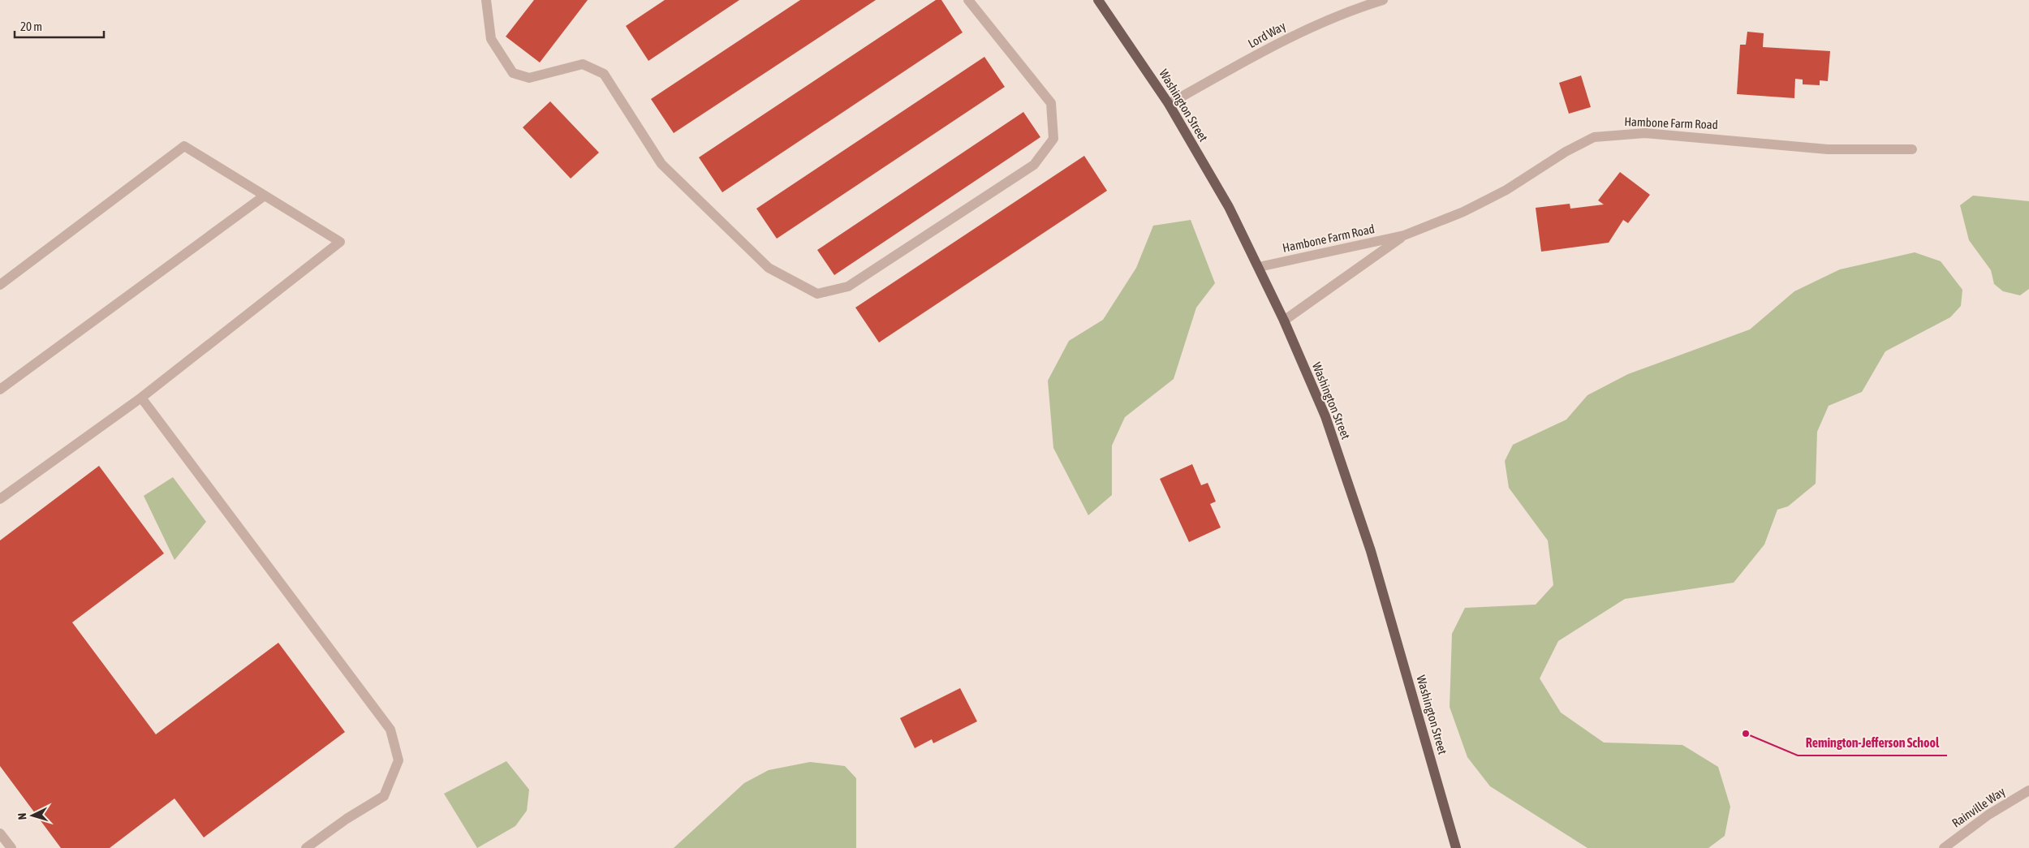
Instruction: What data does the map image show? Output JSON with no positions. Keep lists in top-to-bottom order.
{
  "streets": {
    "main road": ["Washington Street"],
    "street": ["Lord Way", "Hambone Farm Road", "Rainville Way"]
  },
  "crossings": [
    ["Lord Way", "Washington Street"],
    ["Washington Street", "Hambone Farm Road"]
  ],
  "places": ["Remington-Jefferson School"],
  "scale_bar": "20 m",
  "north": "left"
}
